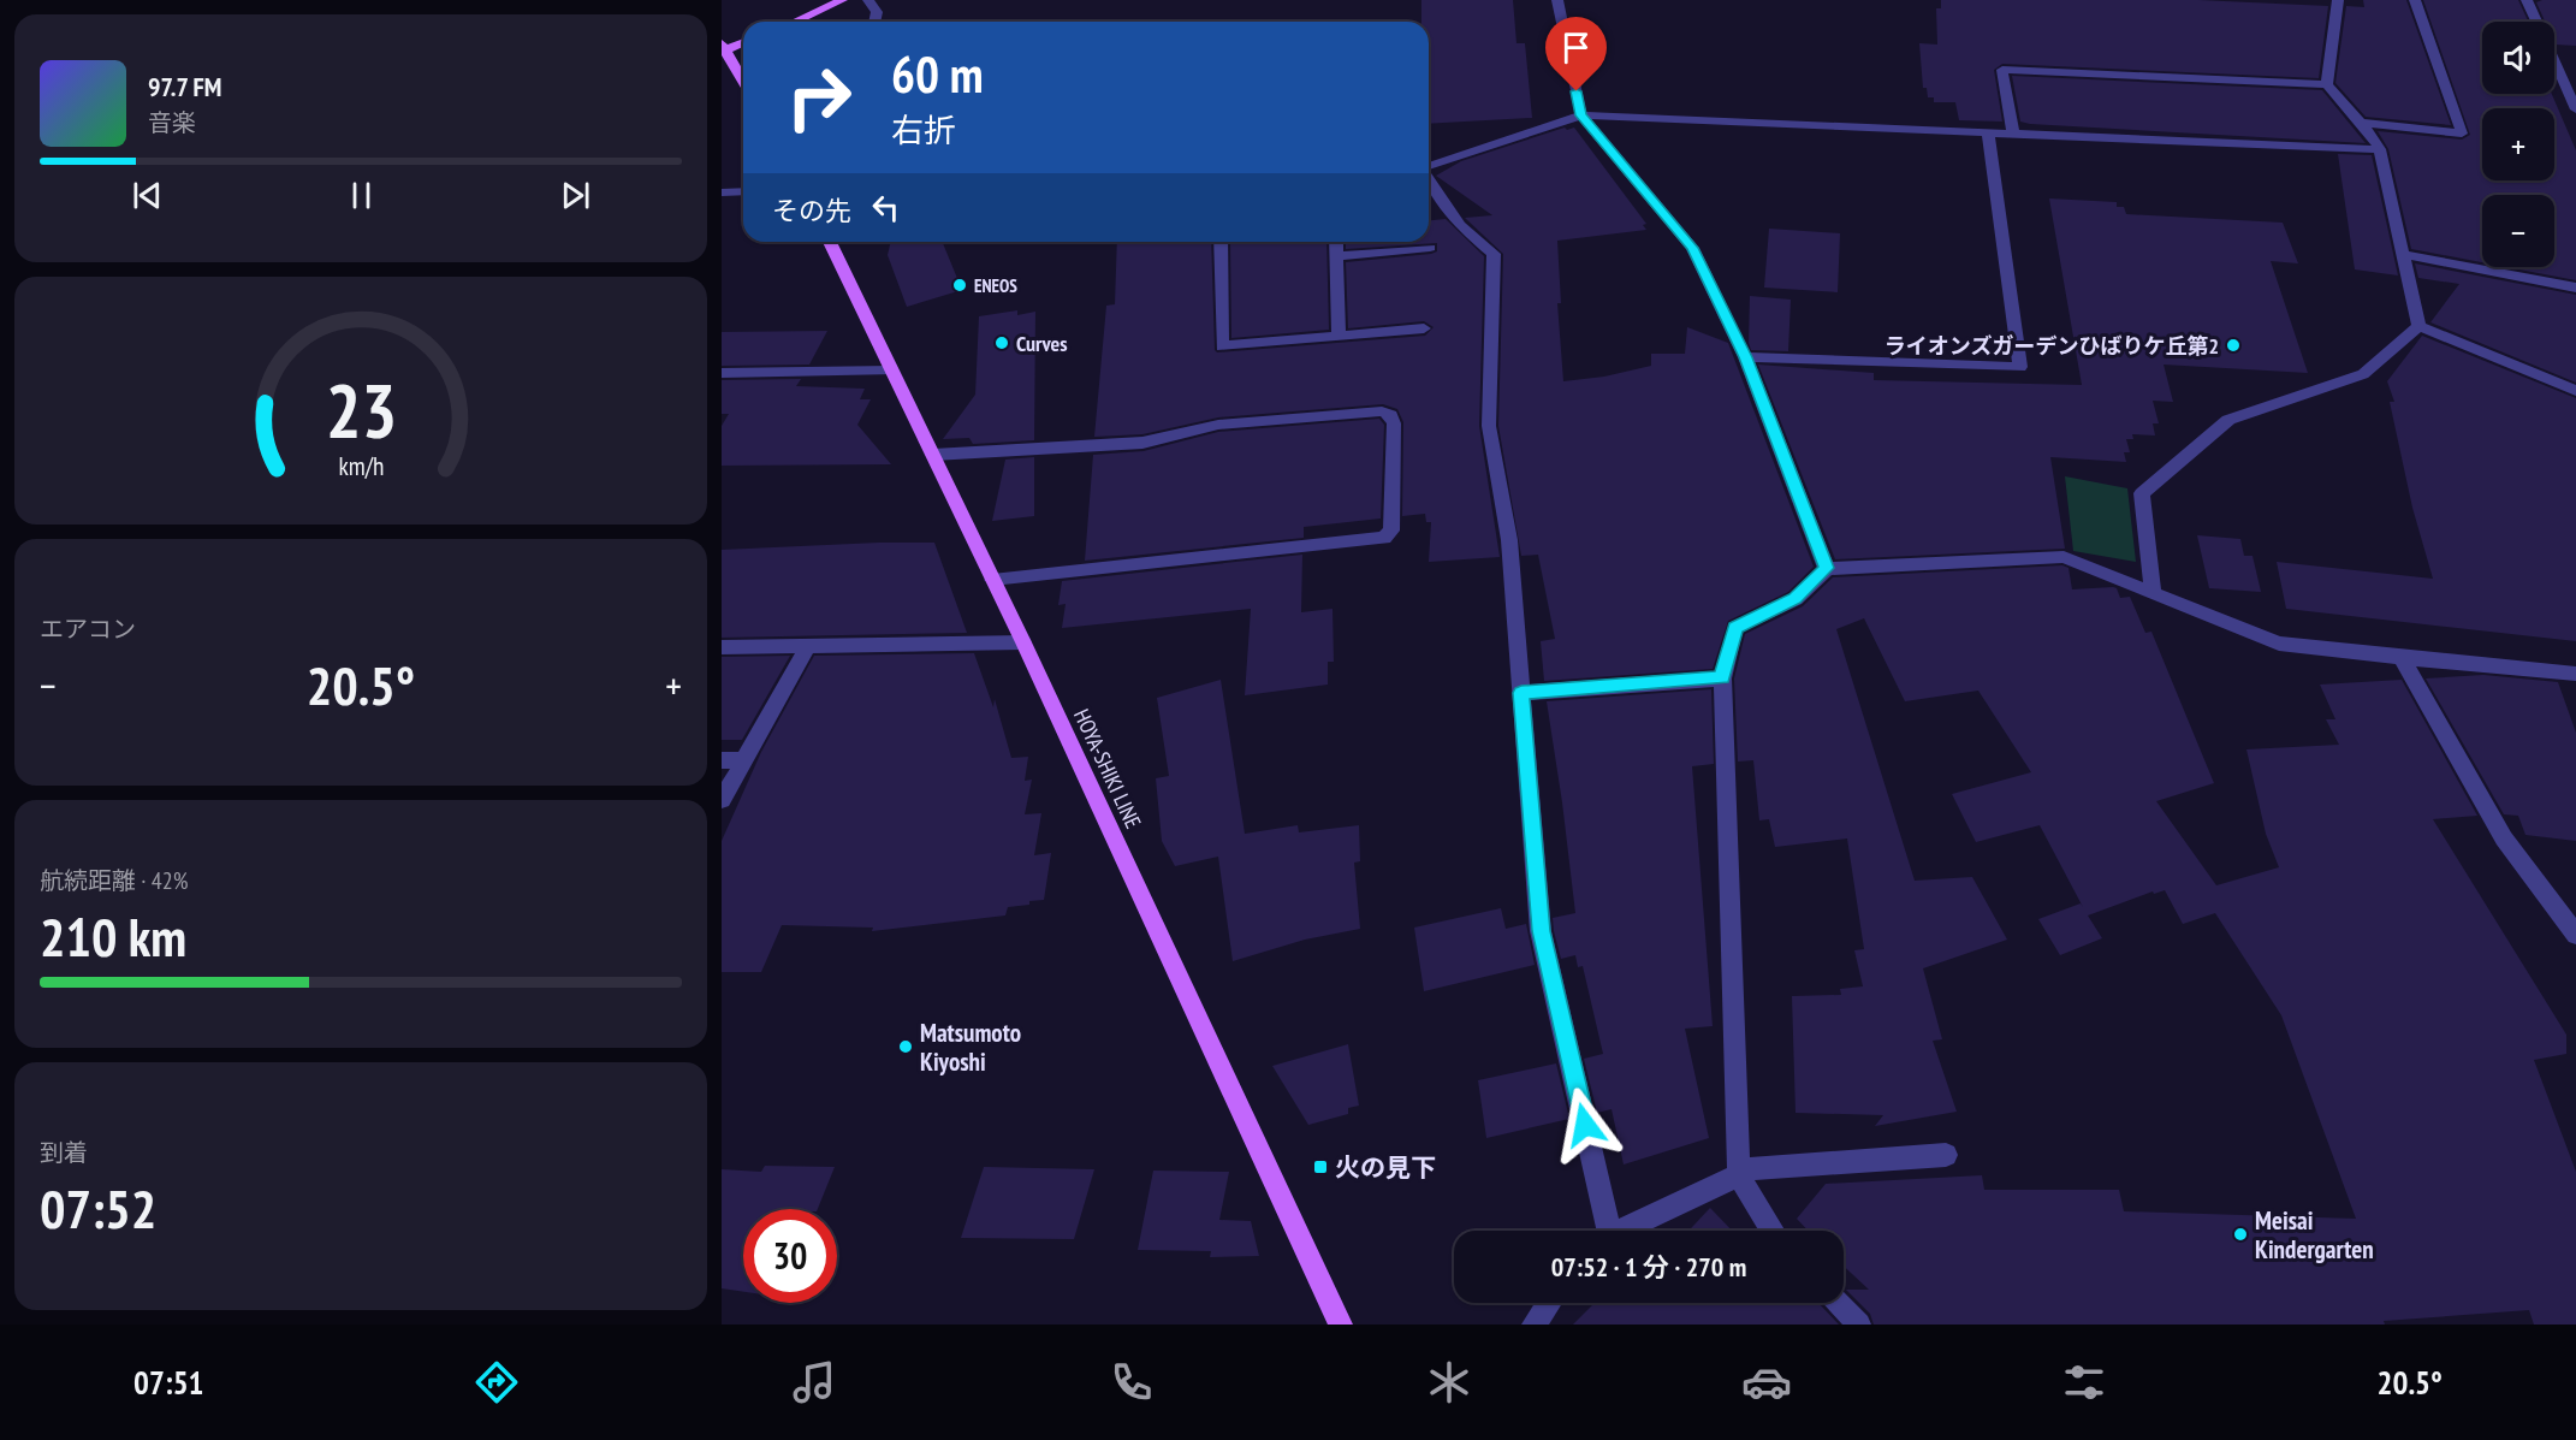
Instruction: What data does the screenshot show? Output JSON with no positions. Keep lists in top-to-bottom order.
{
  "streets": {
    "main road": ["HOYA-SHIKI LINE"]
  },
  "places": {
    "other": [
      "ENEOS",
      "Curves",
      "ライオンズガーデンひばりケ丘第2",
      "Matsumoto Kiyoshi",
      "Meisai Kindergarten"
    ],
    "transit": ["火の見下"]
  },
  "page": {
    "map_buttons": ["+", "−"],
    "turn": ["60 m", "右折"],
    "song": ["97.7 FM", "音楽"],
    "then": "その先",
    "tile": [
      "エアコン",
      ["航続距離 · 42%", "210 km"],
      ["到着", "07:52"]
    ],
    "heat": ["−", "20.5°", "+"],
    "limit": "30",
    "trip": "07:52 · 1 分 · 270 m",
    "tabs": ["07:51", "20.5°"],
    "gauge": ["23", "km/h"]
  }
}
